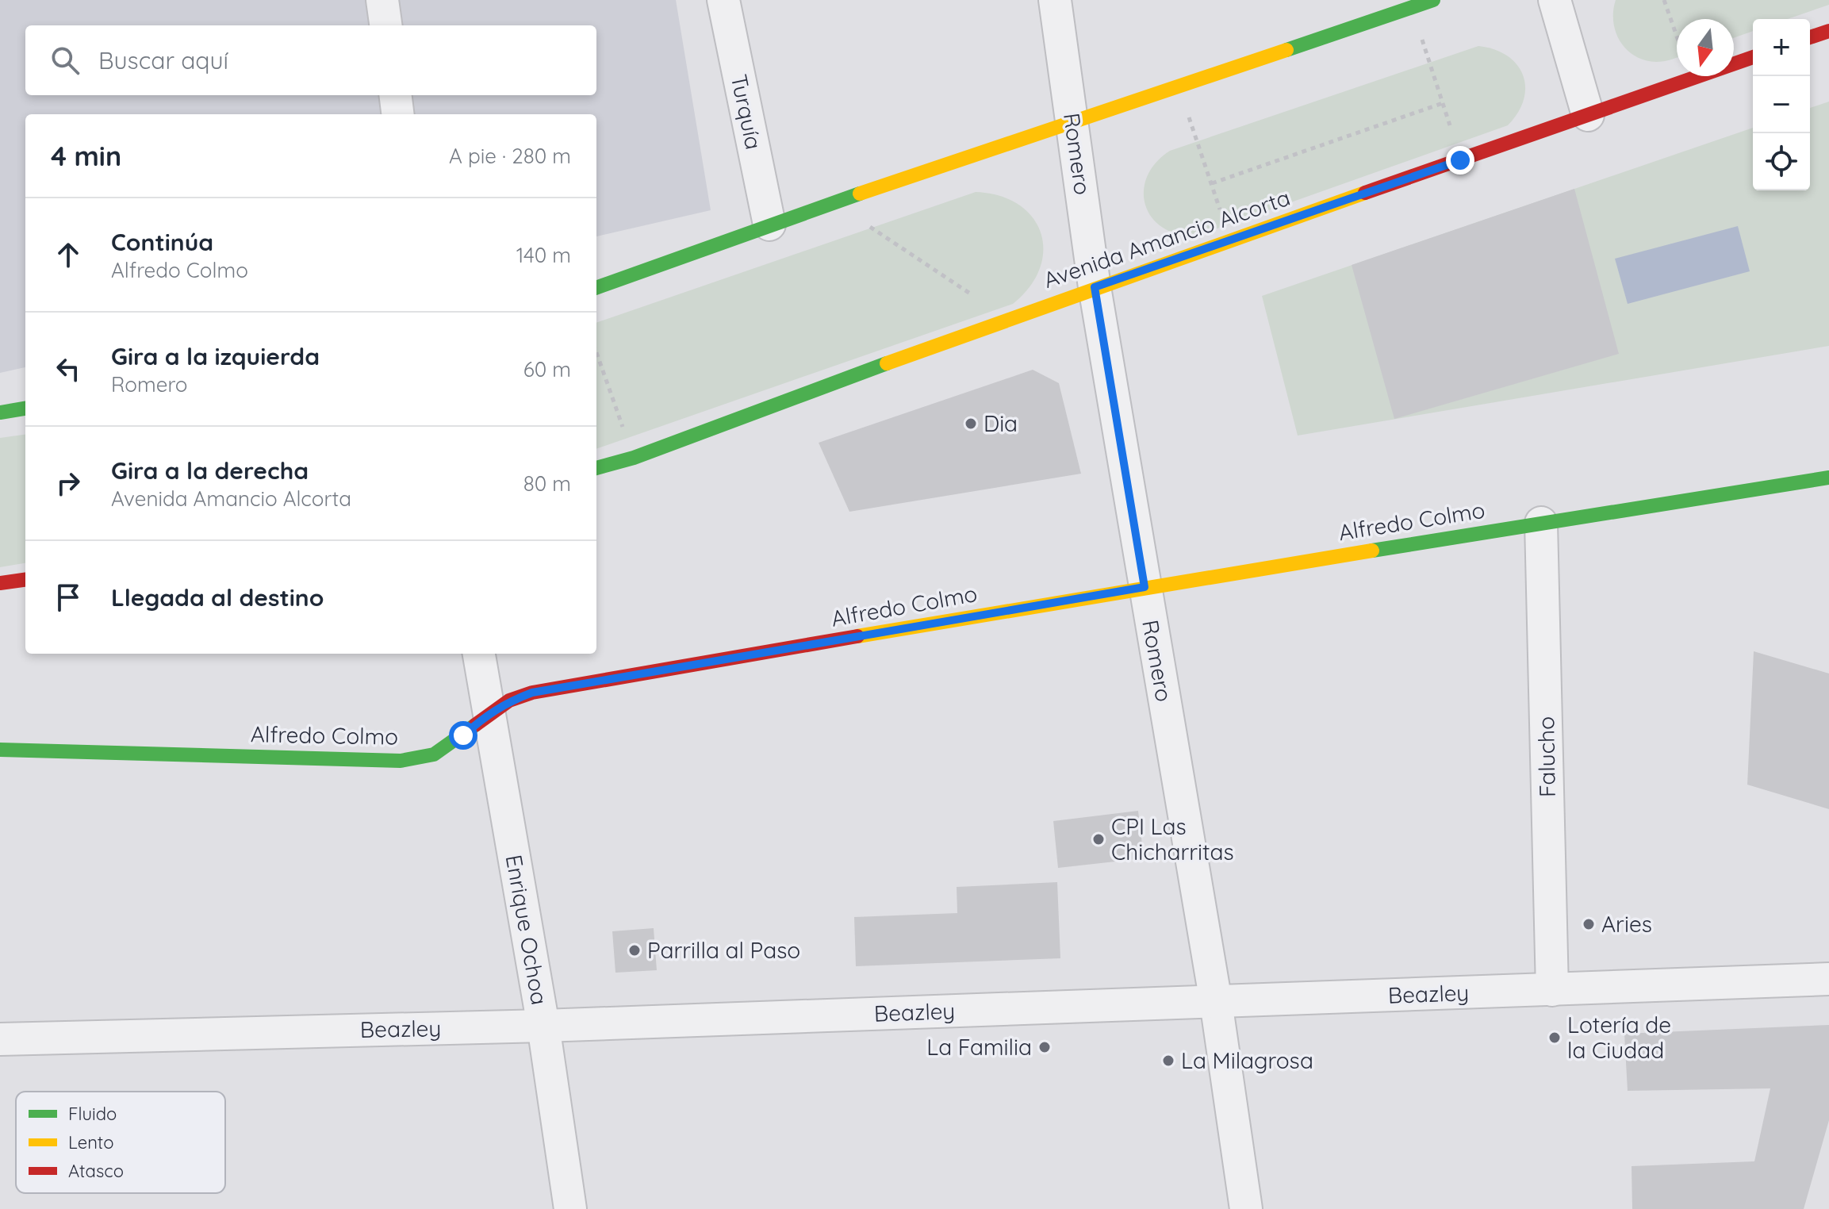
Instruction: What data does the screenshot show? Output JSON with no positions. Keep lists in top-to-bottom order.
{
  "streets": {
    "main road": ["Avenida Amancio Alcorta", "Alfredo Colmo"],
    "street": [
      "Turquía",
      "Romero",
      "Falucho",
      "Enrique Ochoa",
      "Beazley"
    ]
  },
  "crossings": [
    ["Romero", "Avenida Amancio Alcorta"],
    ["Romero", "Alfredo Colmo"],
    ["Romero", "Beazley"],
    ["Alfredo Colmo", "Falucho"],
    ["Alfredo Colmo", "Enrique Ochoa"],
    ["Falucho", "Beazley"],
    ["Enrique Ochoa", "Beazley"]
  ],
  "places": [
    "Dia",
    "CPI Las Chicharritas",
    "Aries",
    "Parrilla al Paso",
    "Lotería de la Ciudad",
    "La Familia",
    "La Milagrosa"
  ],
  "legend": ["Fluido", "Lento", "Atasco"],
  "north": "bottom",
  "page": {
    "map_buttons": ["+", "−"],
    "search": "Buscar aquí",
    "heading": ["4 min", "A pie · 280 m"],
    "list": [
      ["Continúa", "Alfredo Colmo", "140 m"],
      ["Gira a la izquierda", "Romero", "60 m"],
      ["Gira a la derecha", "Avenida Amancio Alcorta", "80 m"],
      "Llegada al destino"
    ]
  }
}
